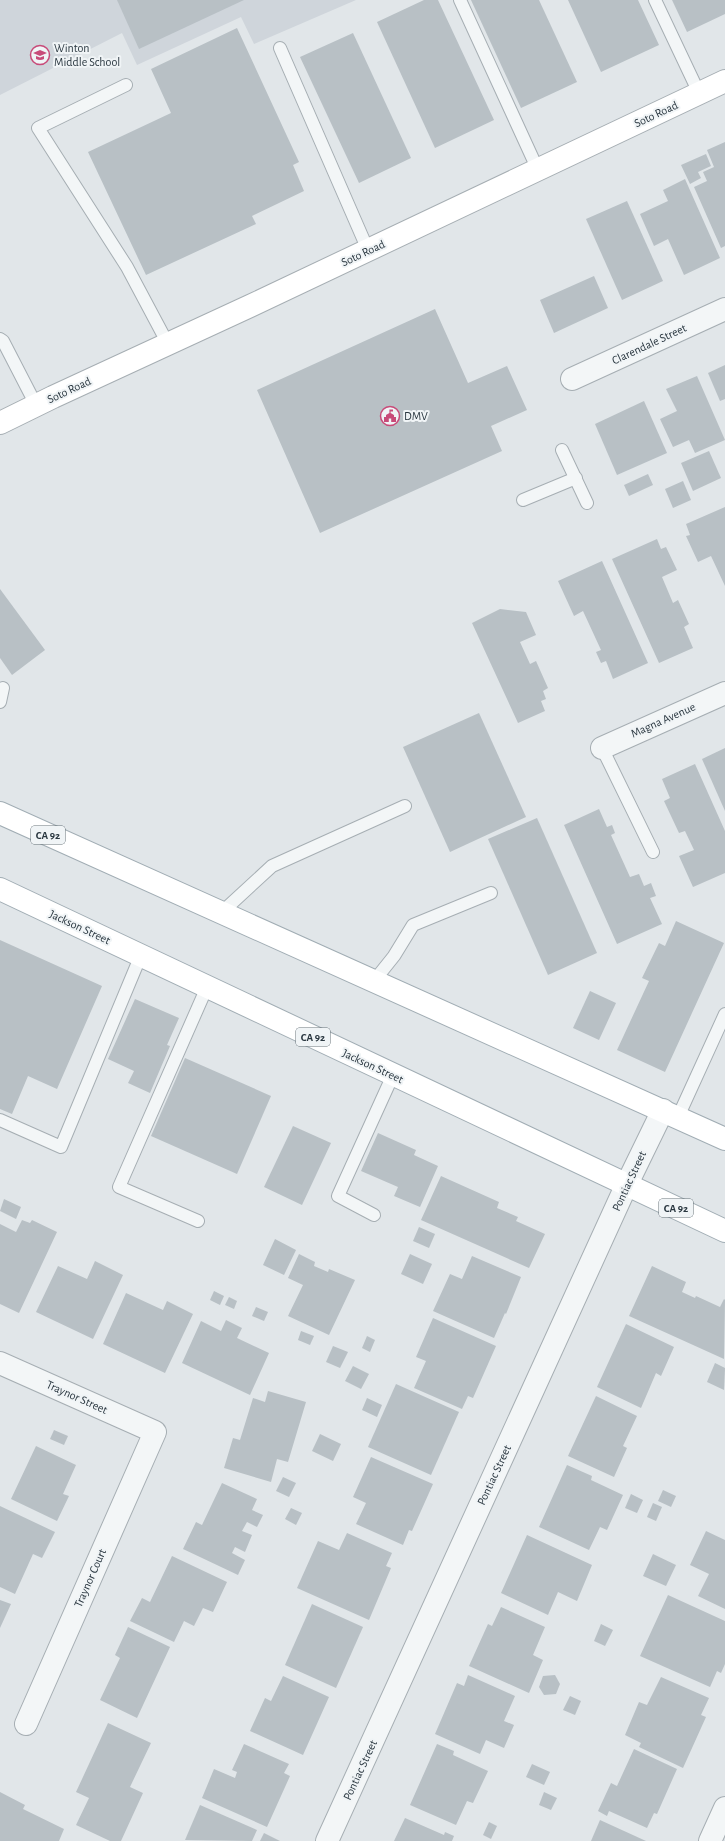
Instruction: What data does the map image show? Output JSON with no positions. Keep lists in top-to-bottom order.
{
  "streets": {
    "main road": ["Soto Road", "CA 92", "Jackson Street"],
    "street": [
      "Clarendale Street",
      "Magna Avenue",
      "Pontiac Street",
      "Traynor Street",
      "Traynor Court"
    ]
  },
  "crossings": [
    ["CA 92", "Pontiac Street"],
    ["Jackson Street", "Pontiac Street"],
    ["Traynor Street", "Traynor Court"]
  ],
  "places": {
    "school or university": ["Winton Middle School"],
    "public building": ["DMV"]
  }
}
